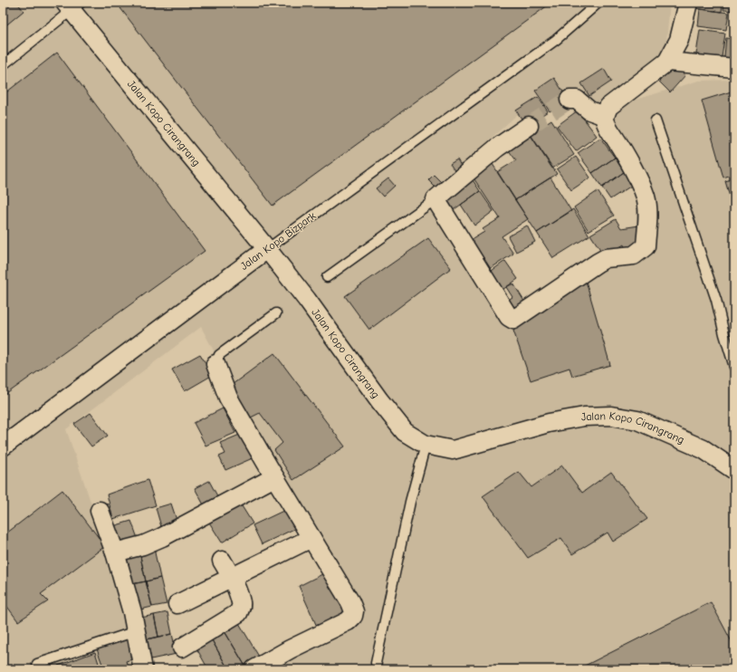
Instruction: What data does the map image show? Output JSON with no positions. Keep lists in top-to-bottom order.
{
  "streets": {
    "street": ["Jalan Kopo Cirangrang", "Jalan Kopo Bizpark"]
  },
  "crossings": [
    ["Jalan Kopo Cirangrang", "Jalan Kopo Bizpark"]
  ]
}
